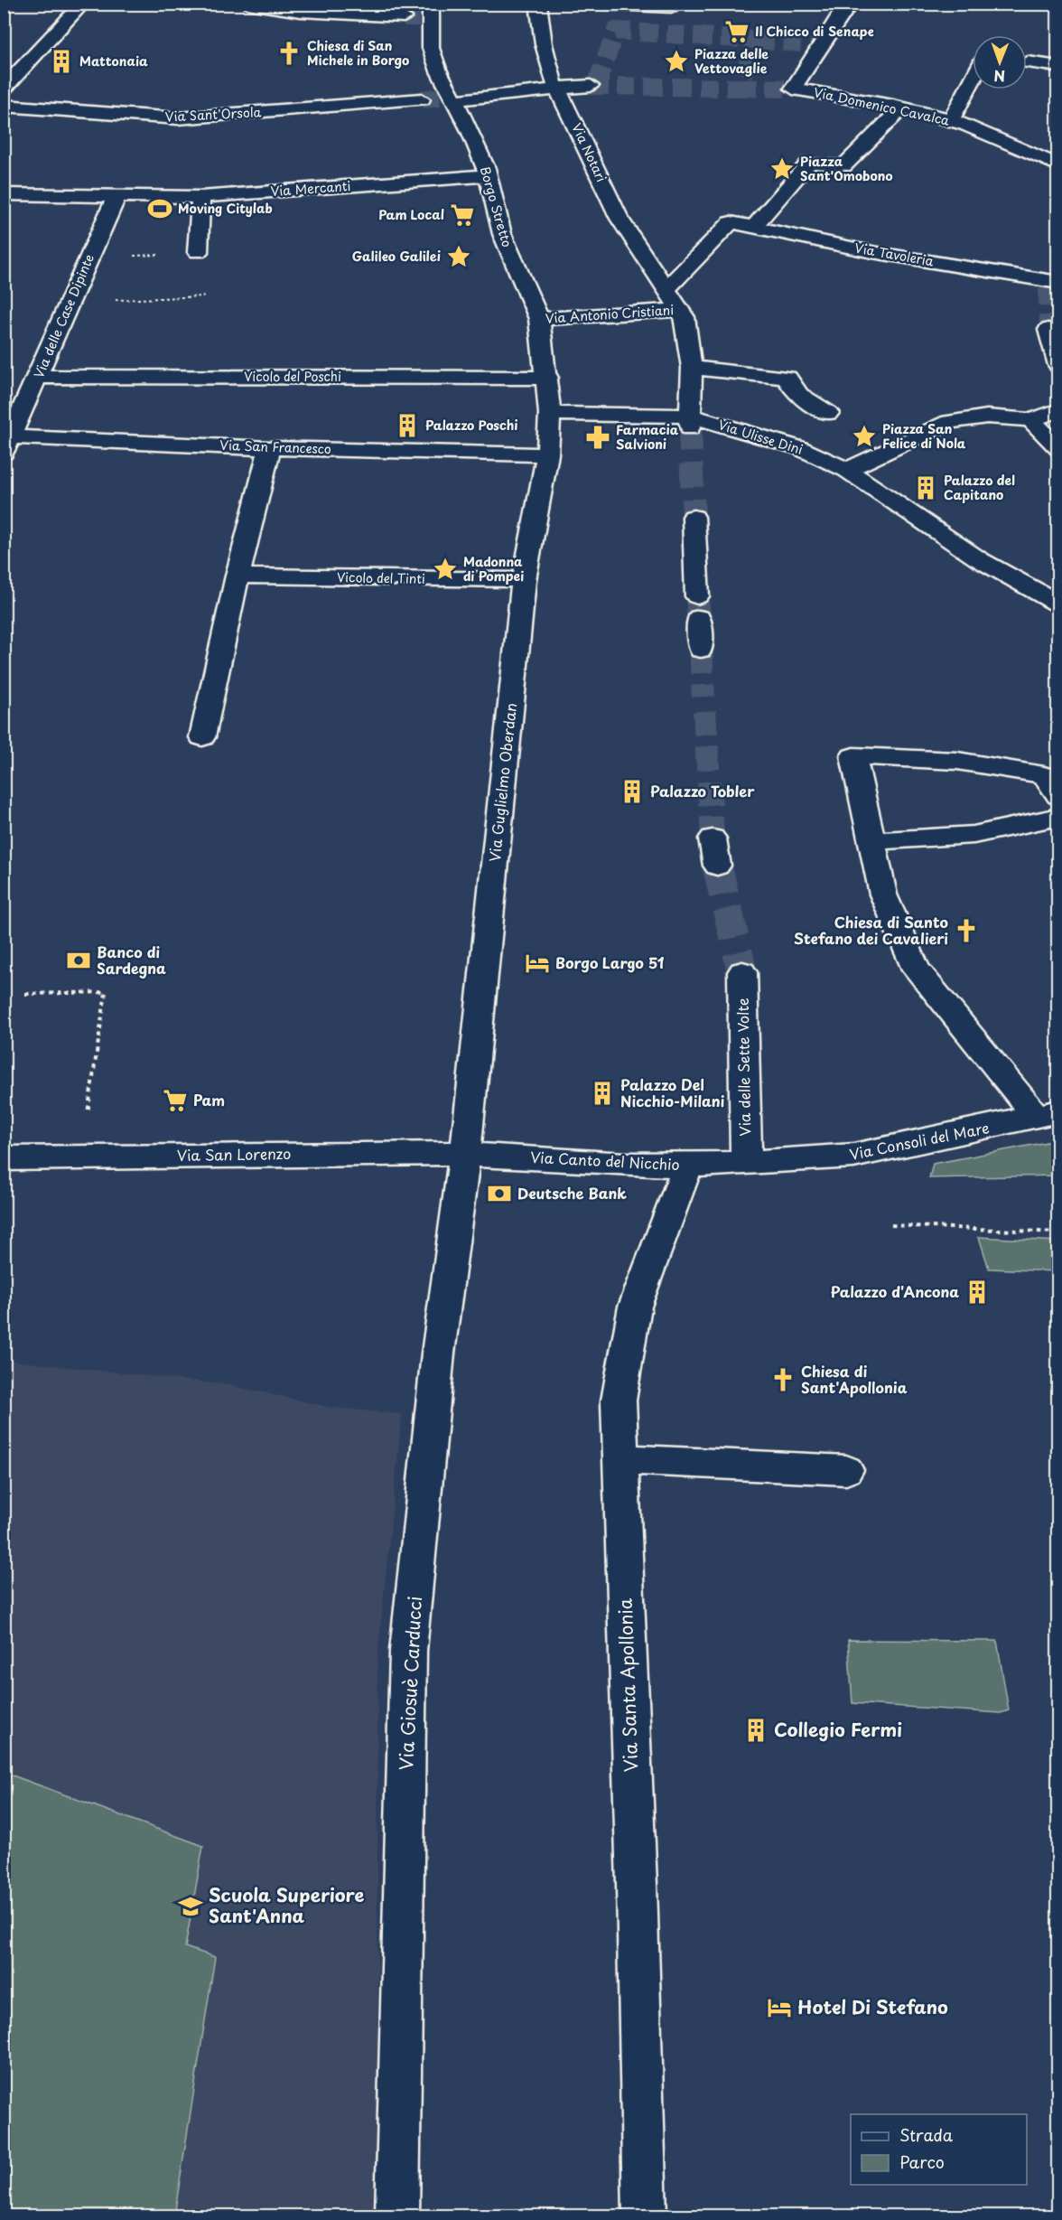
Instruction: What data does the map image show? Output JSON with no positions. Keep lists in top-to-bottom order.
{
  "streets": {
    "street": [
      "Via Domenico Cavalca",
      "Via Sant'Orsola",
      "Via Notari",
      "Via Mercanti",
      "Borgo Stretto",
      "Via Tavoleria",
      "Via Antonio Cristiani",
      "Via delle Case Dipinte",
      "Vicolo del Poschi",
      "Via Ulisse Dini",
      "Via San Francesco",
      "Vicolo del Tinti",
      "Via Guglielmo Oberdan",
      "Via delle Sette Volte",
      "Via Consoli del Mare",
      "Via San Lorenzo",
      "Via Canto del Nicchio",
      "Via Giosuè Carducci",
      "Via Santa Apollonia"
    ]
  },
  "crossings": [
    ["Via Notari", "Via Tavoleria"],
    ["Via Notari", "Via Antonio Cristiani"],
    ["Via Mercanti", "Borgo Stretto"],
    ["Via Mercanti", "Via delle Case Dipinte"],
    ["Borgo Stretto", "Via Antonio Cristiani"],
    ["Borgo Stretto", "Vicolo del Poschi"],
    ["Borgo Stretto", "Via Ulisse Dini"],
    ["Borgo Stretto", "Via Guglielmo Oberdan"],
    ["Via delle Case Dipinte", "Vicolo del Poschi"],
    ["Via delle Case Dipinte", "Via San Francesco"],
    ["Via Ulisse Dini", "Via Guglielmo Oberdan"],
    ["Via San Francesco", "Via Guglielmo Oberdan"],
    ["Vicolo del Tinti", "Via Guglielmo Oberdan"],
    ["Via Guglielmo Oberdan", "Via San Lorenzo"],
    ["Via Guglielmo Oberdan", "Via Canto del Nicchio"],
    ["Via Guglielmo Oberdan", "Via Giosuè Carducci"],
    ["Via delle Sette Volte", "Via Consoli del Mare"],
    ["Via delle Sette Volte", "Via Canto del Nicchio"],
    ["Via Consoli del Mare", "Via Canto del Nicchio"],
    ["Via San Lorenzo", "Via Canto del Nicchio"],
    ["Via San Lorenzo", "Via Giosuè Carducci"],
    ["Via Canto del Nicchio", "Via Giosuè Carducci"],
    ["Via Canto del Nicchio", "Via Santa Apollonia"]
  ],
  "places": {
    "supermarket": ["Il Chicco di Senape", "Pam Local", "Pam"],
    "church": ["Chiesa di San Michele in Borgo", "Chiesa di Santo Stefano dei Cavalieri", "Chiesa di Sant'Apollonia"],
    "building": [
      "Mattonaia",
      "Palazzo Poschi",
      "Palazzo del Capitano",
      "Palazzo Tobler",
      "Palazzo Del Nicchio-Milani",
      "Palazzo d'Ancona",
      "Collegio Fermi"
    ],
    "place": [
      "Piazza delle Vettovaglie",
      "Piazza Sant'Omobono",
      "Galileo Galilei",
      "Piazza San Felice di Nola",
      "Madonna di Pompei"
    ],
    "sports": ["Moving Citylab"],
    "pharmacy": ["Farmacia Salvioni"],
    "bank": ["Banco di Sardegna", "Deutsche Bank"],
    "hotel": ["Borgo Largo 51", "Hotel Di Stefano"],
    "school or university": ["Scuola Superiore Sant'Anna"]
  },
  "legend": ["Strada", "Parco"],
  "north": "bottom"
}
